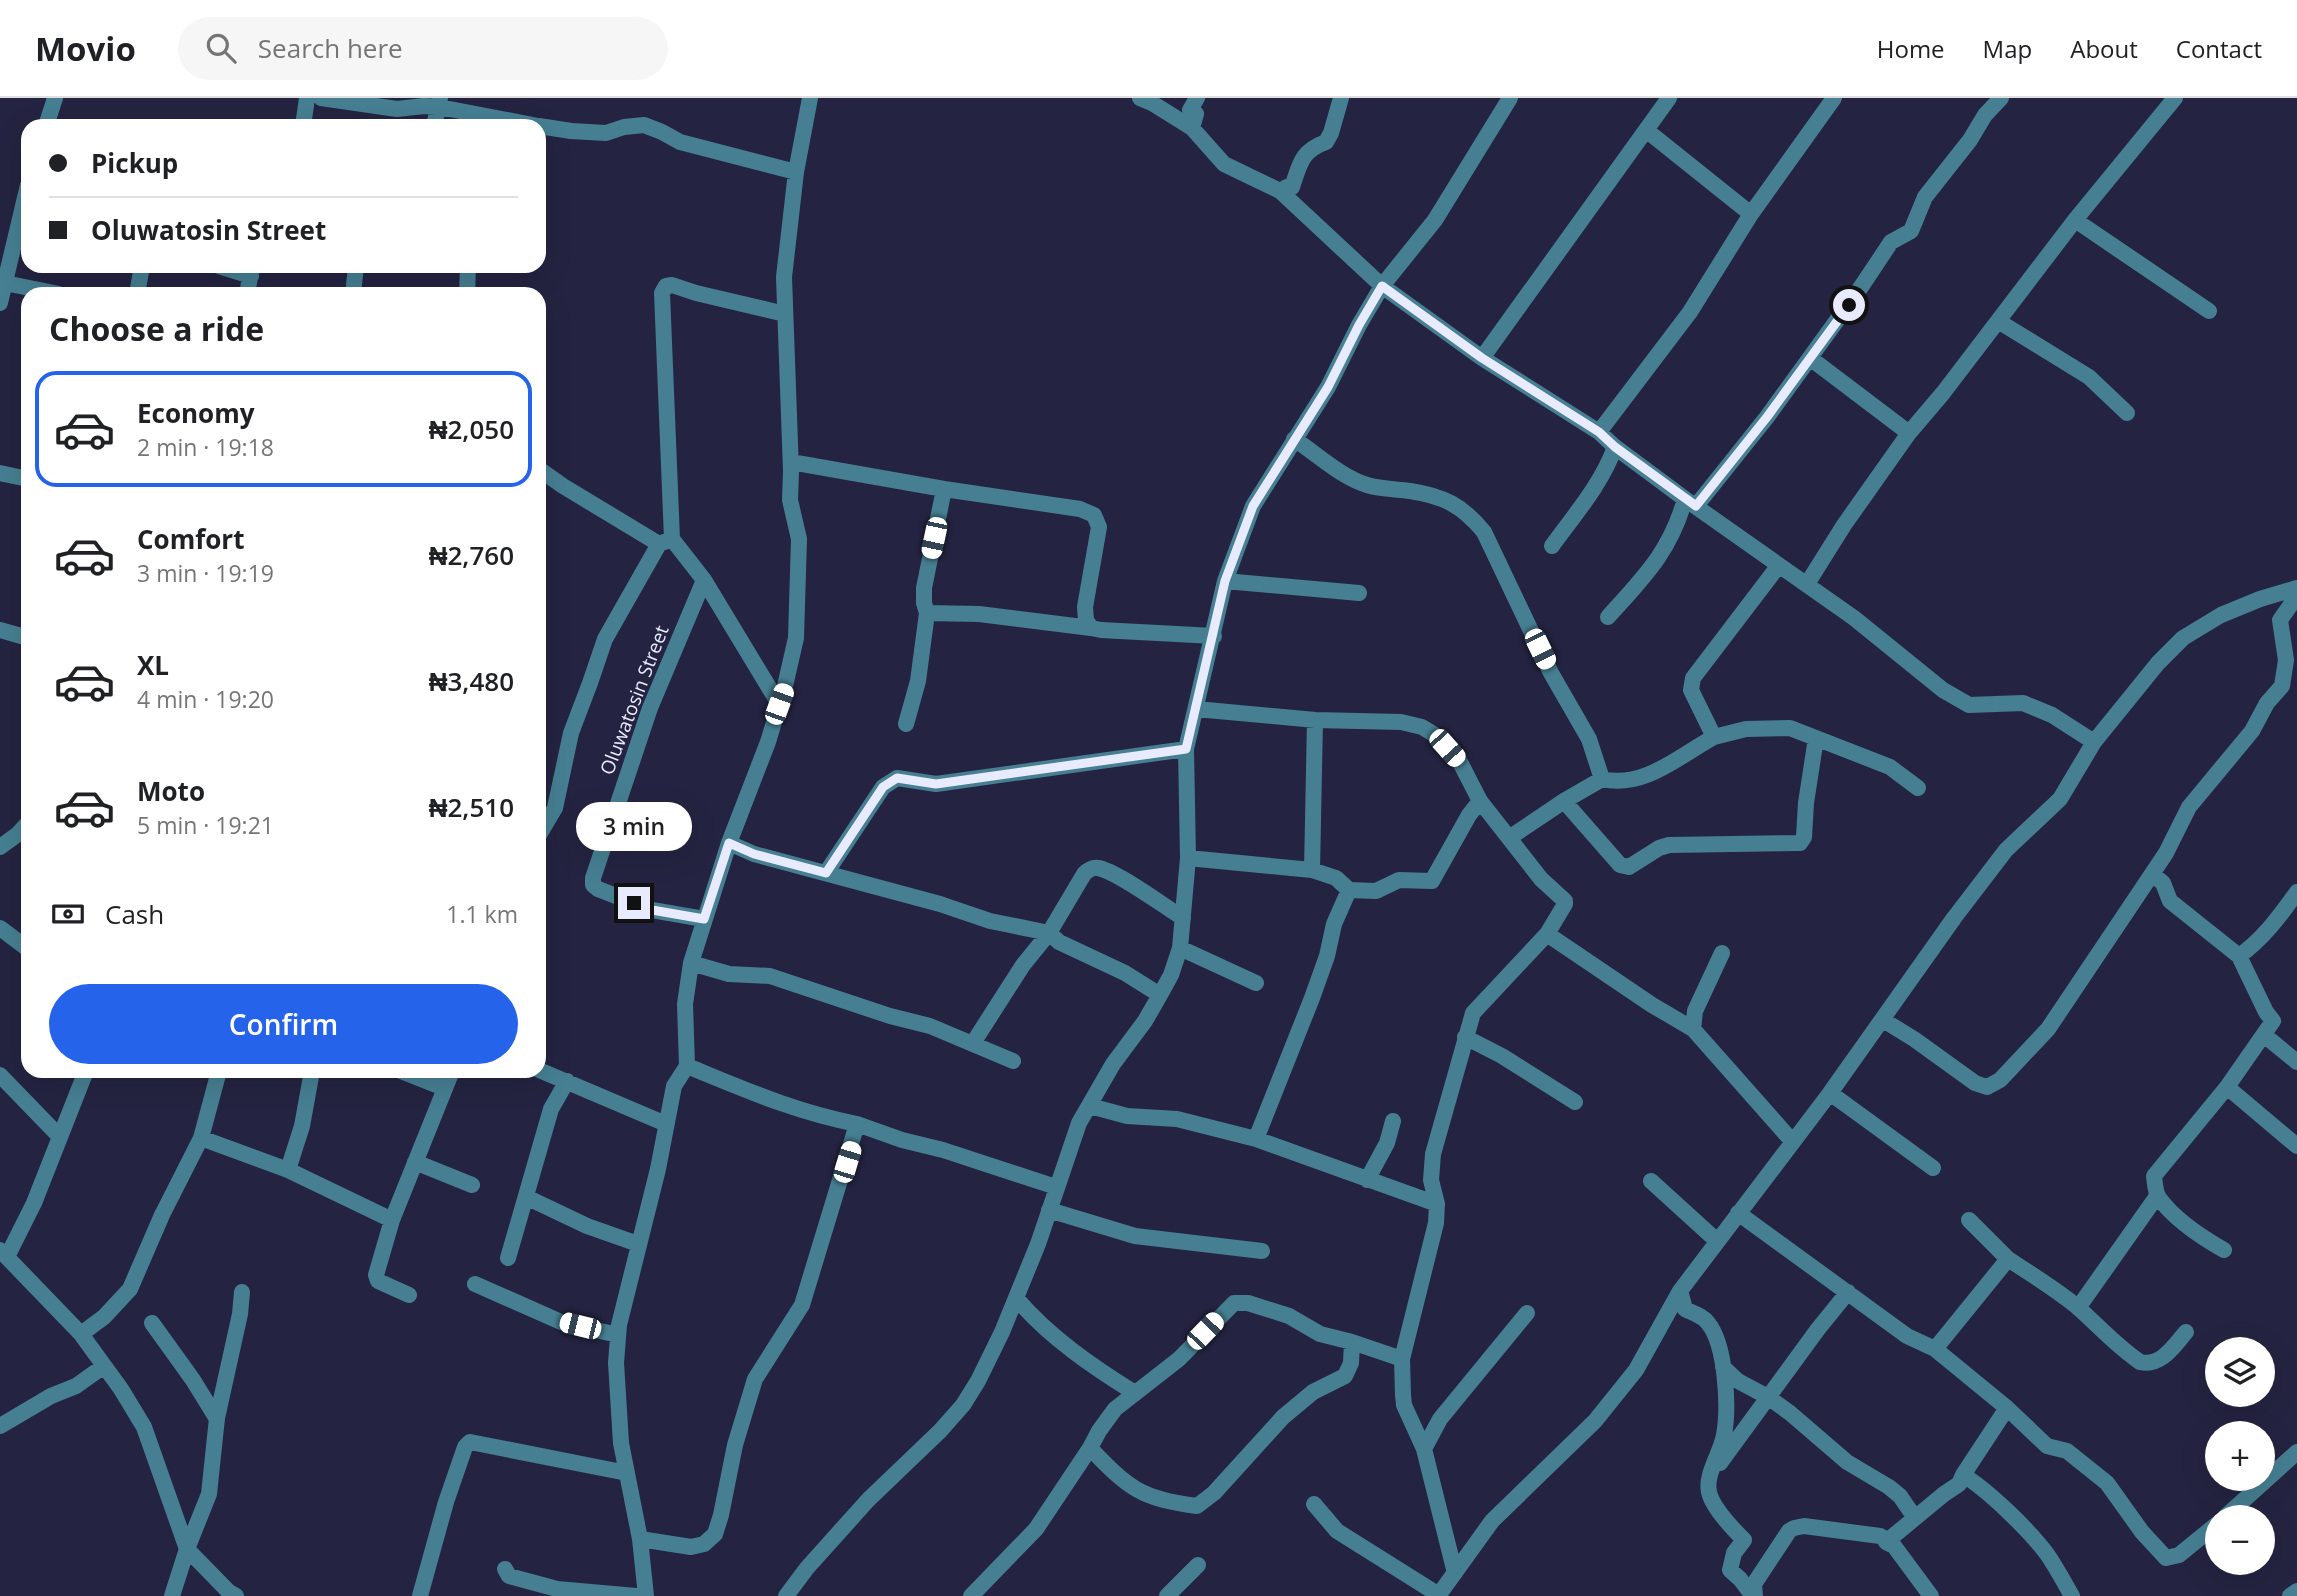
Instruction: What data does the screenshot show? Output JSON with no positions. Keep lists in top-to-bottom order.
{
  "streets": {
    "street": ["Oluwatosin Street"]
  },
  "page": {
    "header": "Movio",
    "search": "Search here",
    "nav": [
      "Home",
      "Map",
      "About",
      "Contact"
    ],
    "banner": ["Pickup", "Oluwatosin Street"],
    "heading": "Choose a ride",
    "list": [
      {
        "name": "Economy",
        "note": "2 min · 19:18",
        "value": "₦2,050"
      },
      {
        "name": "Comfort",
        "note": "3 min · 19:19",
        "value": "₦2,760"
      },
      {
        "name": "XL",
        "note": "4 min · 19:20",
        "value": "₦3,480"
      },
      {
        "name": "Moto",
        "note": "5 min · 19:21",
        "value": "₦2,510"
      }
    ],
    "bubble": "3 min",
    "pay": ["Cash", "1.1 km"],
    "buttons": "Confirm",
    "map_buttons": ["+", "−"]
  }
}
